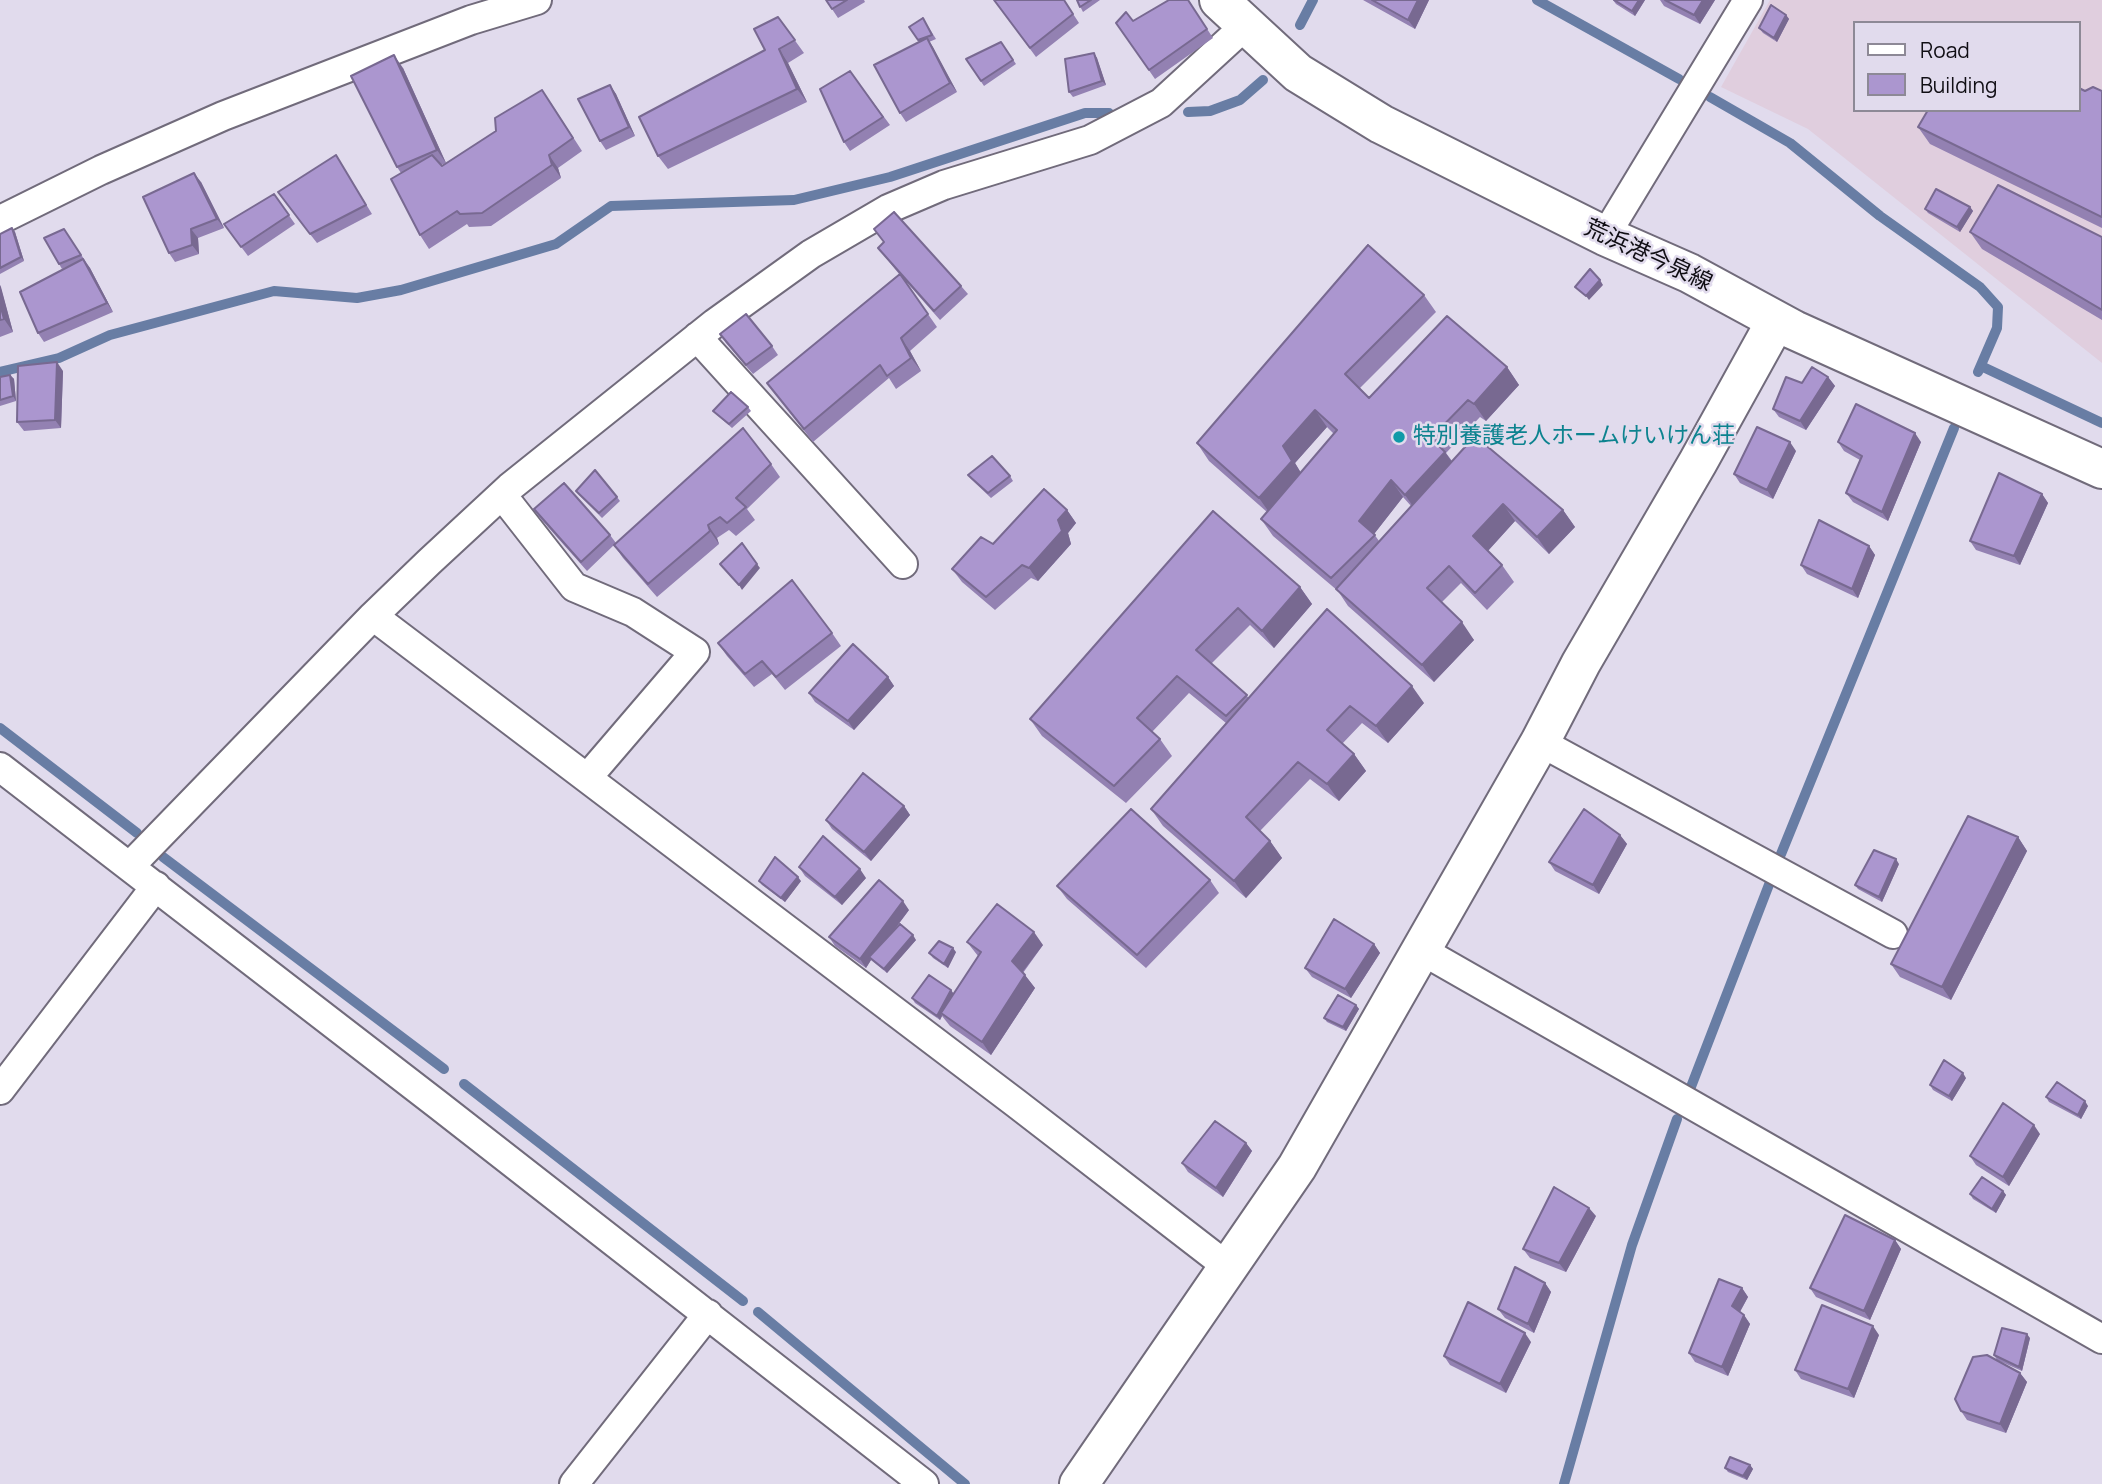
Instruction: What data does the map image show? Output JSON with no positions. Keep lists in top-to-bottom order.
{
  "streets": {
    "street": ["荒浜港今泉線"]
  },
  "places": ["特別養護老人ホームけいけん荘"],
  "legend": ["Road", "Building"]
}
